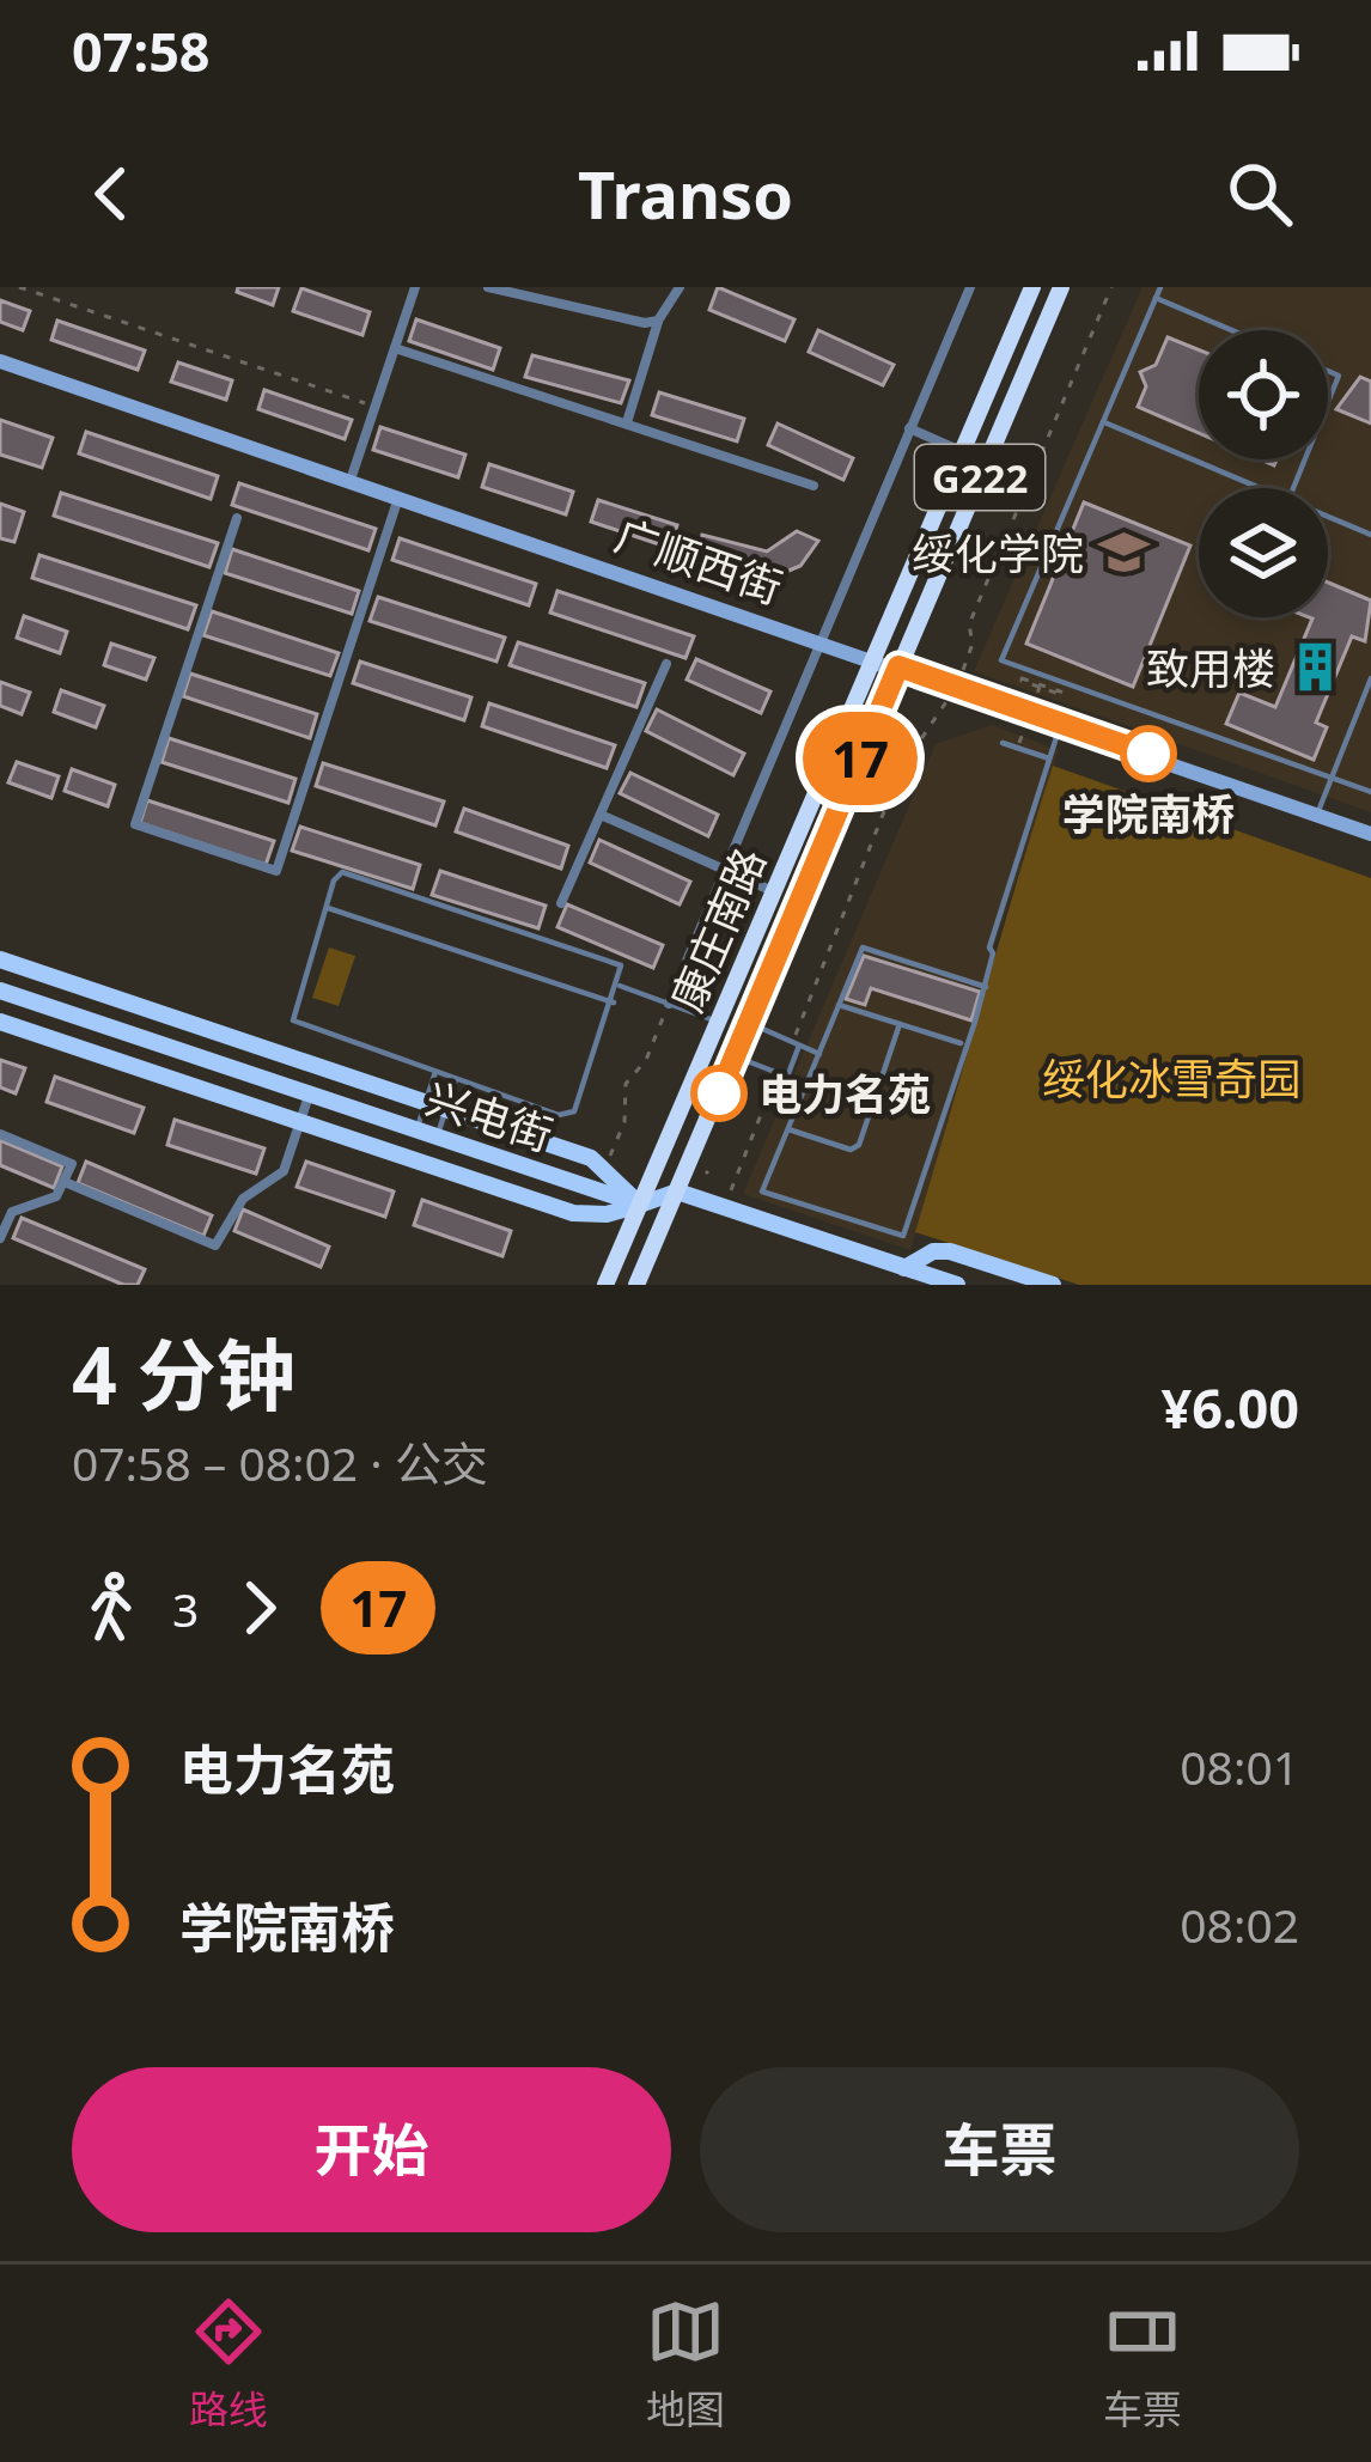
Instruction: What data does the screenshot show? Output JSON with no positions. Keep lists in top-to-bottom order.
{
  "streets": {
    "highway": ["G222", "康庄南路"],
    "main road": ["广顺西街", "兴电街"]
  },
  "crossings": [
    ["广顺西街", "康庄南路"],
    ["康庄南路", "兴电街"]
  ],
  "parks": ["绥化冰雪奇园"],
  "places": {
    "school or university": ["绥化学院"],
    "building": ["致用楼"],
    "other": ["学院南桥", "电力名苑"]
  },
  "lines": ["bus line 17"],
  "page": {
    "status": "07:58",
    "header": "Transo",
    "on_map": "17",
    "heading": ["4 分钟", "07:58 – 08:02 · 公交", "¥6.00"],
    "legs": ["3", "17"],
    "list": [
      {
        "name": "电力名苑",
        "value": "08:01"
      },
      {
        "name": "学院南桥",
        "value": "08:02"
      }
    ],
    "buttons": ["开始", "车票"],
    "tabs": ["路线", "地图", "车票"]
  }
}
